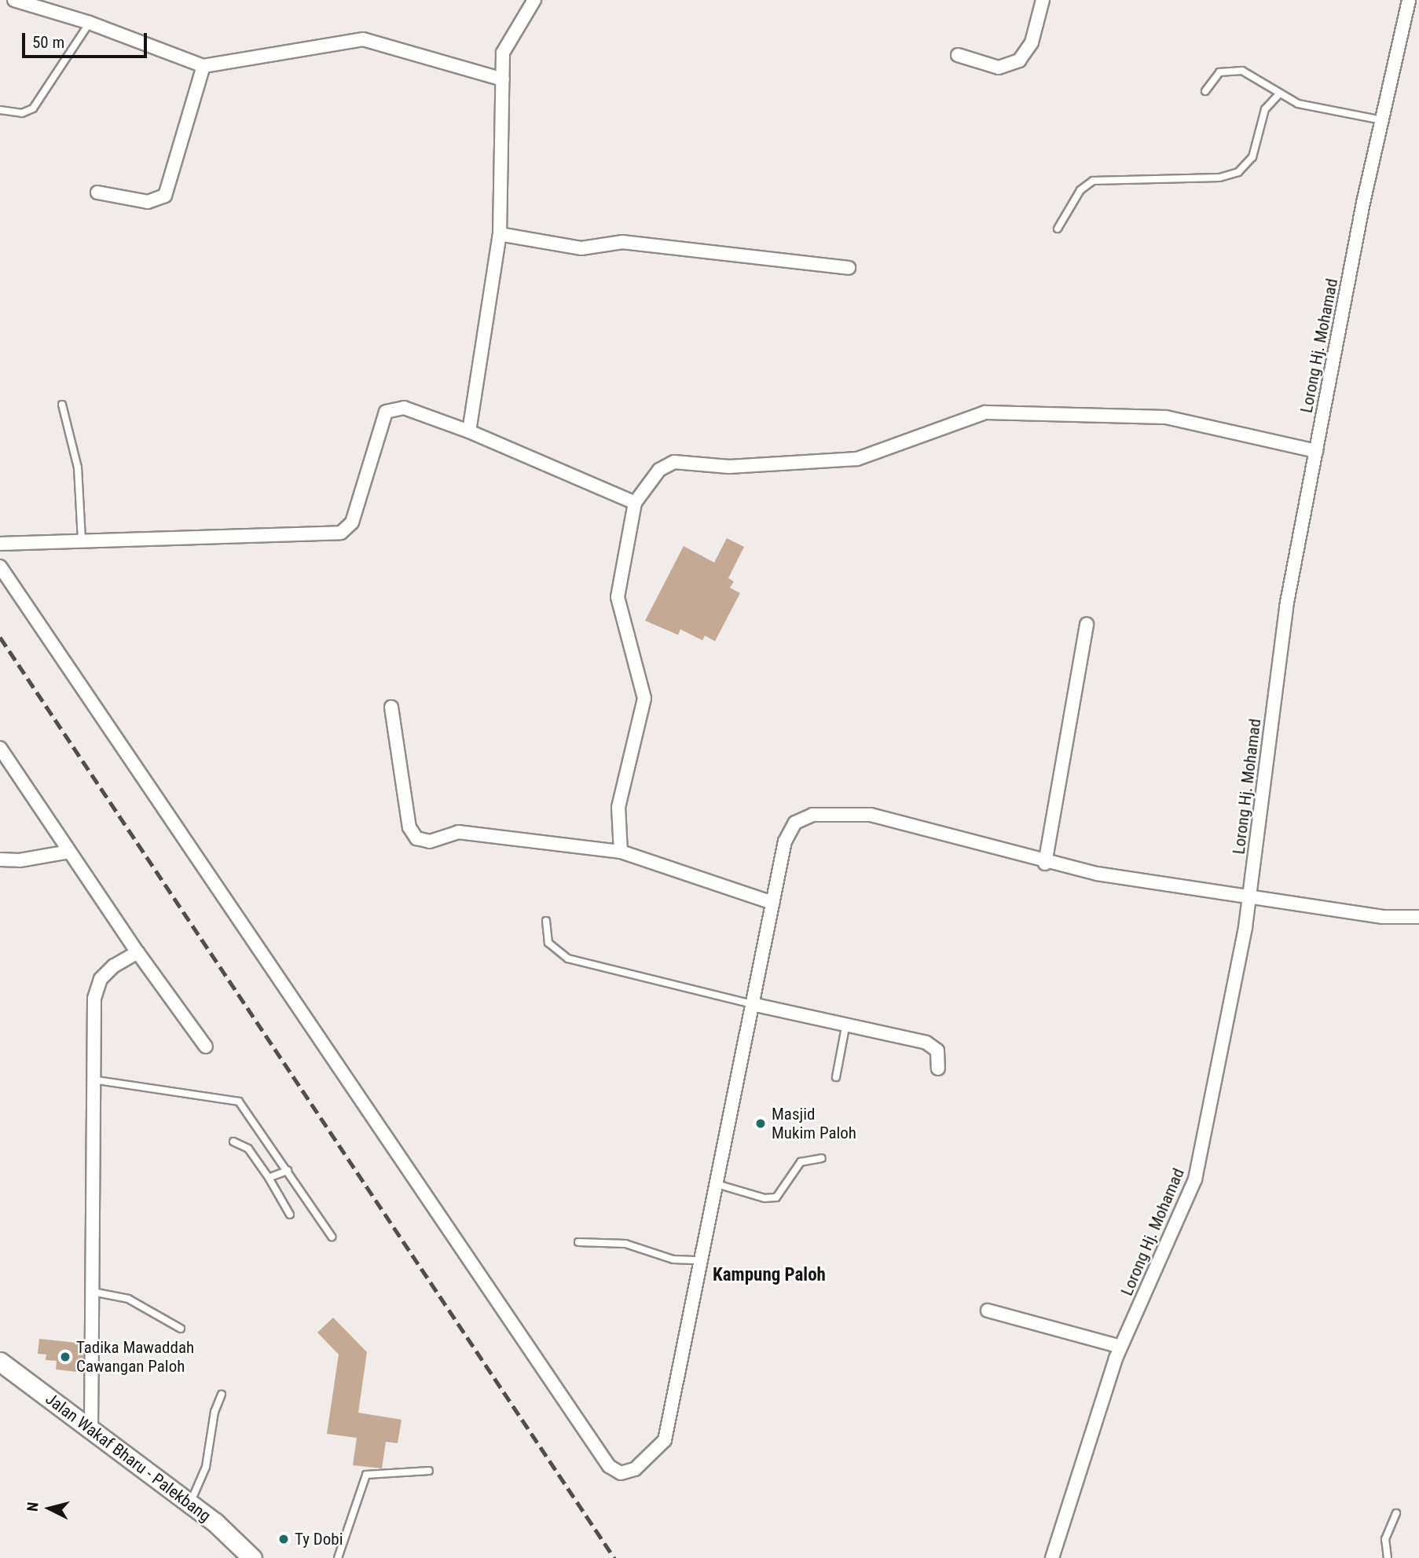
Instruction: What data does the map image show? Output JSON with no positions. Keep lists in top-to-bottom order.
{
  "streets": {
    "main road": ["Jalan Wakaf Bharu - Palekbang"],
    "street": ["Lorong Hj. Mohamad"]
  },
  "districts": ["Kampung Paloh"],
  "places": ["Masjid Mukim Paloh", "Tadika Mawaddah Cawangan Paloh", "Ty Dobi"],
  "scale_bar": "50 m",
  "north": "left"
}
